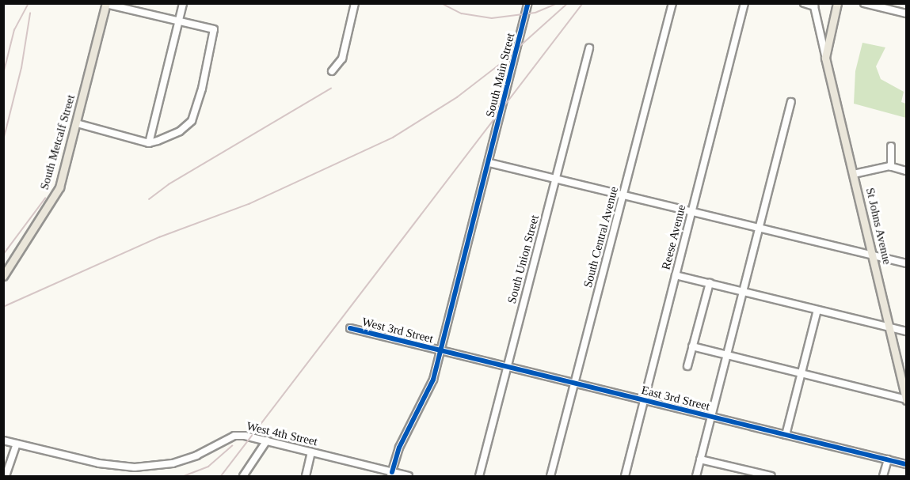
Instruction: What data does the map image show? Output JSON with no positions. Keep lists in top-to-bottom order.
{
  "streets": {
    "main road": ["South Metcalf Street", "St Johns Avenue"],
    "street": [
      "South Main Street",
      "South Central Avenue",
      "Reese Avenue",
      "South Union Street",
      "West 3rd Street",
      "East 3rd Street",
      "West 4th Street"
    ]
  },
  "crossings": [
    ["South Main Street", "West 3rd Street"],
    ["South Main Street", "East 3rd Street"],
    ["South Main Street", "West 4th Street"],
    ["South Central Avenue", "East 3rd Street"],
    ["Reese Avenue", "East 3rd Street"],
    ["South Union Street", "East 3rd Street"],
    ["West 3rd Street", "East 3rd Street"]
  ]
}
